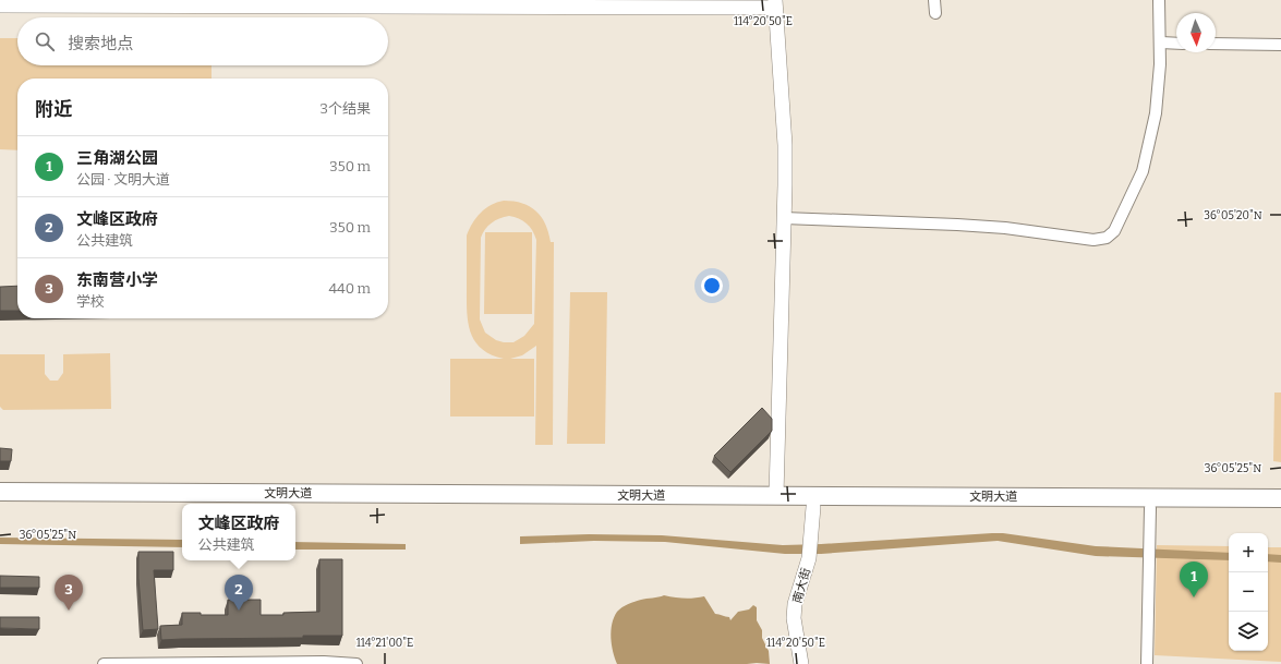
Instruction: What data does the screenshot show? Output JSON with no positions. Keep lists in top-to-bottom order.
{
  "streets": {
    "main road": ["文明大道"],
    "street": ["南大街"]
  },
  "crossings": [
    ["文明大道", "南大街"]
  ],
  "north": "bottom",
  "page": {
    "search": "搜索地点",
    "heading": ["附近", "3个结果"],
    "list": [
      {
        "mark": "1",
        "name": "三角湖公园",
        "note": "公园 · 文明大道",
        "value": "350 m"
      },
      {
        "mark": "2",
        "name": "文峰区政府",
        "note": "公共建筑",
        "value": "350 m"
      },
      {
        "mark": "3",
        "name": "东南营小学",
        "note": "学校",
        "value": "440 m"
      }
    ],
    "popup": ["文峰区政府", "公共建筑"],
    "map_buttons": ["+", "−"],
    "pins": ["1", "2", "3"]
  },
  "coordinates": [
    "114°20'50\"E",
    "36°05'20\"N",
    "36°05'25\"N",
    "114°21'00\"E"
  ]
}
